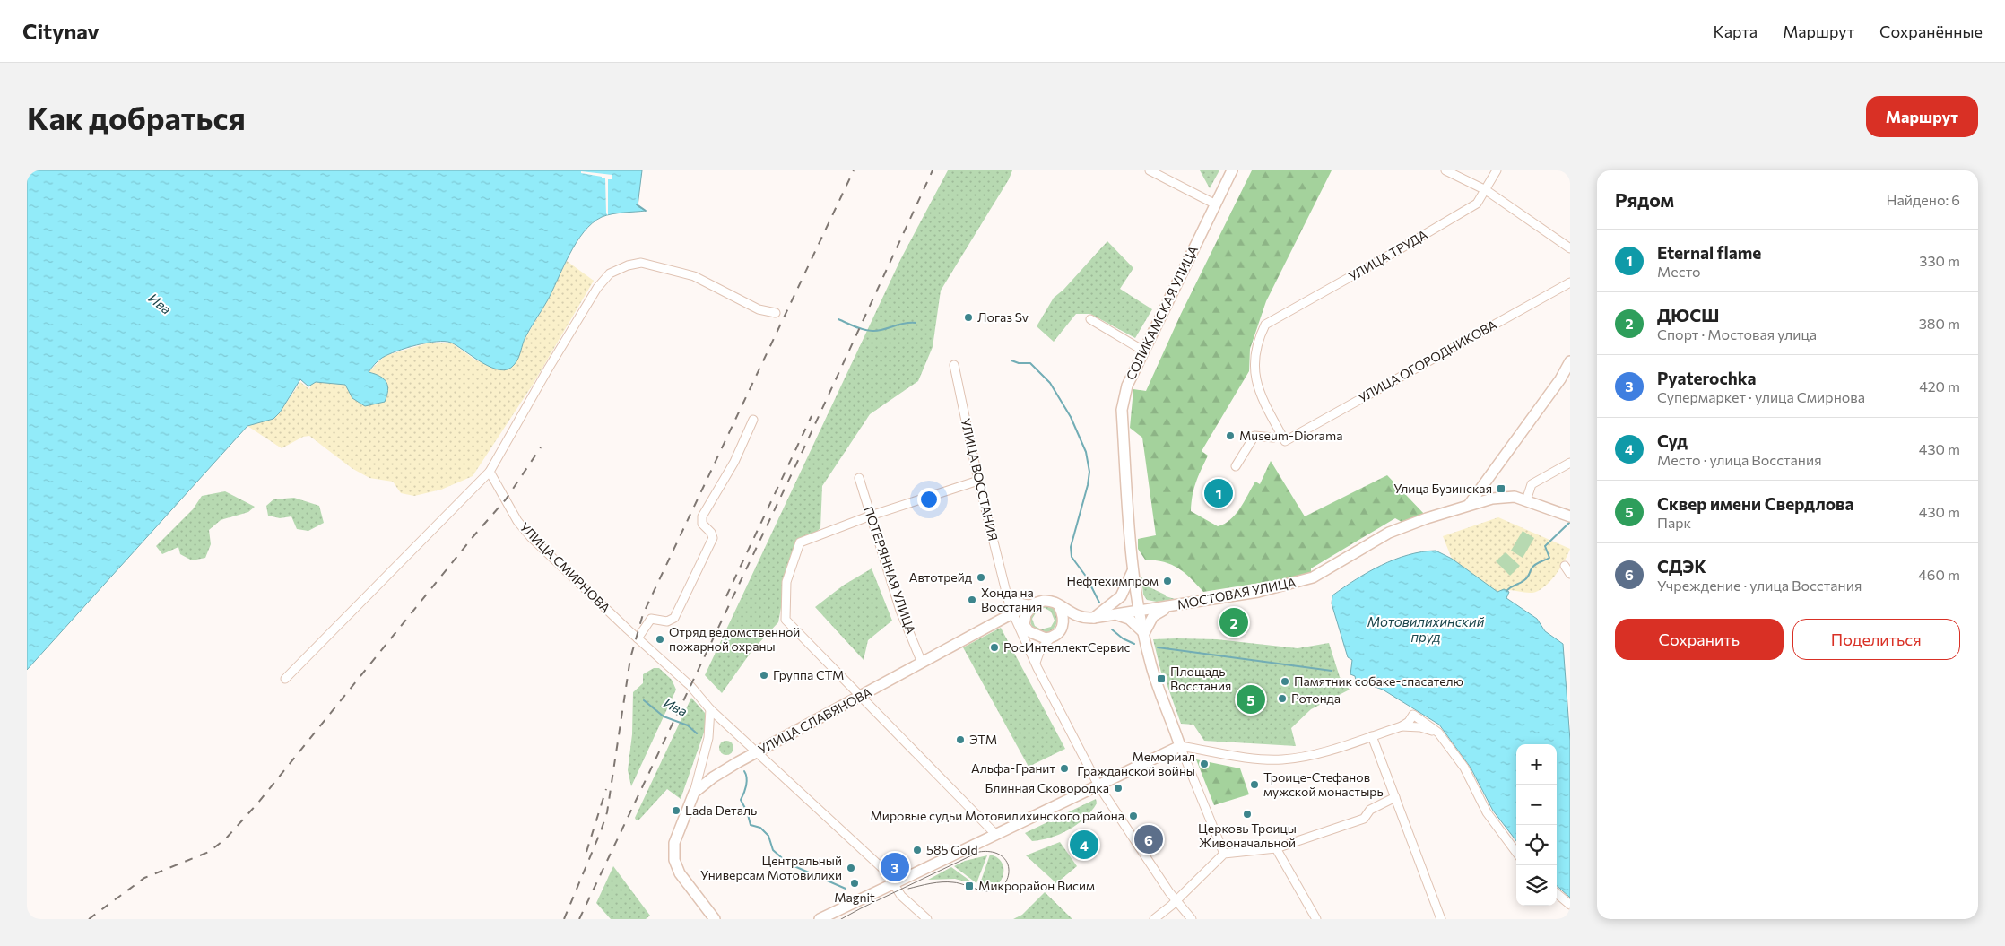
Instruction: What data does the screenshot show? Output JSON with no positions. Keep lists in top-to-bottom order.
{
  "streets": {
    "main road": ["СОЛИКАМСКАЯ УЛИЦА", "МОСТОВАЯ УЛИЦА", "УЛИЦА СЛАВЯНОВА"],
    "street": [
      "УЛИЦА ТРУДА",
      "УЛИЦА ОГОРОДНИКОВА",
      "УЛИЦА ВОССТАНИЯ",
      "УЛИЦА СМИРНОВА",
      "ПОТЕРЯННАЯ УЛИЦА"
    ]
  },
  "crossings": [
    ["УЛИЦА ТРУДА", "УЛИЦА ОГОРОДНИКОВА"],
    ["СОЛИКАМСКАЯ УЛИЦА", "МОСТОВАЯ УЛИЦА"],
    ["УЛИЦА ВОССТАНИЯ", "УЛИЦА СЛАВЯНОВА"],
    ["УЛИЦА СМИРНОВА", "УЛИЦА СЛАВЯНОВА"],
    ["ПОТЕРЯННАЯ УЛИЦА", "УЛИЦА СЛАВЯНОВА"]
  ],
  "water": ["Ива", "Мотовилихинский пруд"],
  "places": {
    "other": [
      "Логаз Sv",
      "Museum-Diorama",
      "Автотрейд",
      "Нефтехимпром",
      "Хонда на Восстания",
      "Отряд ведомственной пожарной охраны",
      "РосИнтеллектСервис",
      "Группа СТМ",
      "Памятник собаке-спасателю",
      "Ротонда",
      "ЭТМ",
      "Мемориал Гражданской войны",
      "Альфа-Гранит",
      "Троице-Стефанов мужской монастырь",
      "Блинная Сковородка",
      "Lada Dеталь",
      "Церковь Троицы Живоначальной",
      "Мировые судьи Мотовилихинского района",
      "585 Gold",
      "Центральный Универсам Мотовилихи",
      "Magnit"
    ],
    "transit": ["Улица Бузинская", "Площадь Восстания", "Микрорайон Висим"]
  },
  "page": {
    "header": "Citynav",
    "nav": ["Карта", "Маршрут", "Сохранённые"],
    "buttons": [
      "Маршрут",
      ["Сохранить", "Поделиться"]
    ],
    "title": "Как добраться",
    "heading": ["Рядом", "Найдено: 6"],
    "list": [
      {
        "mark": "1",
        "name": "Eternal flame",
        "note": "Место",
        "value": "330 m"
      },
      {
        "mark": "2",
        "name": "ДЮСШ",
        "note": "Спорт · Мостовая улица",
        "value": "380 m"
      },
      {
        "mark": "3",
        "name": "Pyaterochka",
        "note": "Супермаркет · улица Смирнова",
        "value": "420 m"
      },
      {
        "mark": "4",
        "name": "Суд",
        "note": "Место · улица Восстания",
        "value": "430 m"
      },
      {
        "mark": "5",
        "name": "Сквер имени Свердлова",
        "note": "Парк",
        "value": "430 m"
      },
      {
        "mark": "6",
        "name": "СДЭК",
        "note": "Учреждение · улица Восстания",
        "value": "460 m"
      }
    ],
    "pins": [
      "1",
      "2",
      "5",
      "6",
      "4",
      "3"
    ],
    "map_buttons": ["+", "−"]
  }
}
